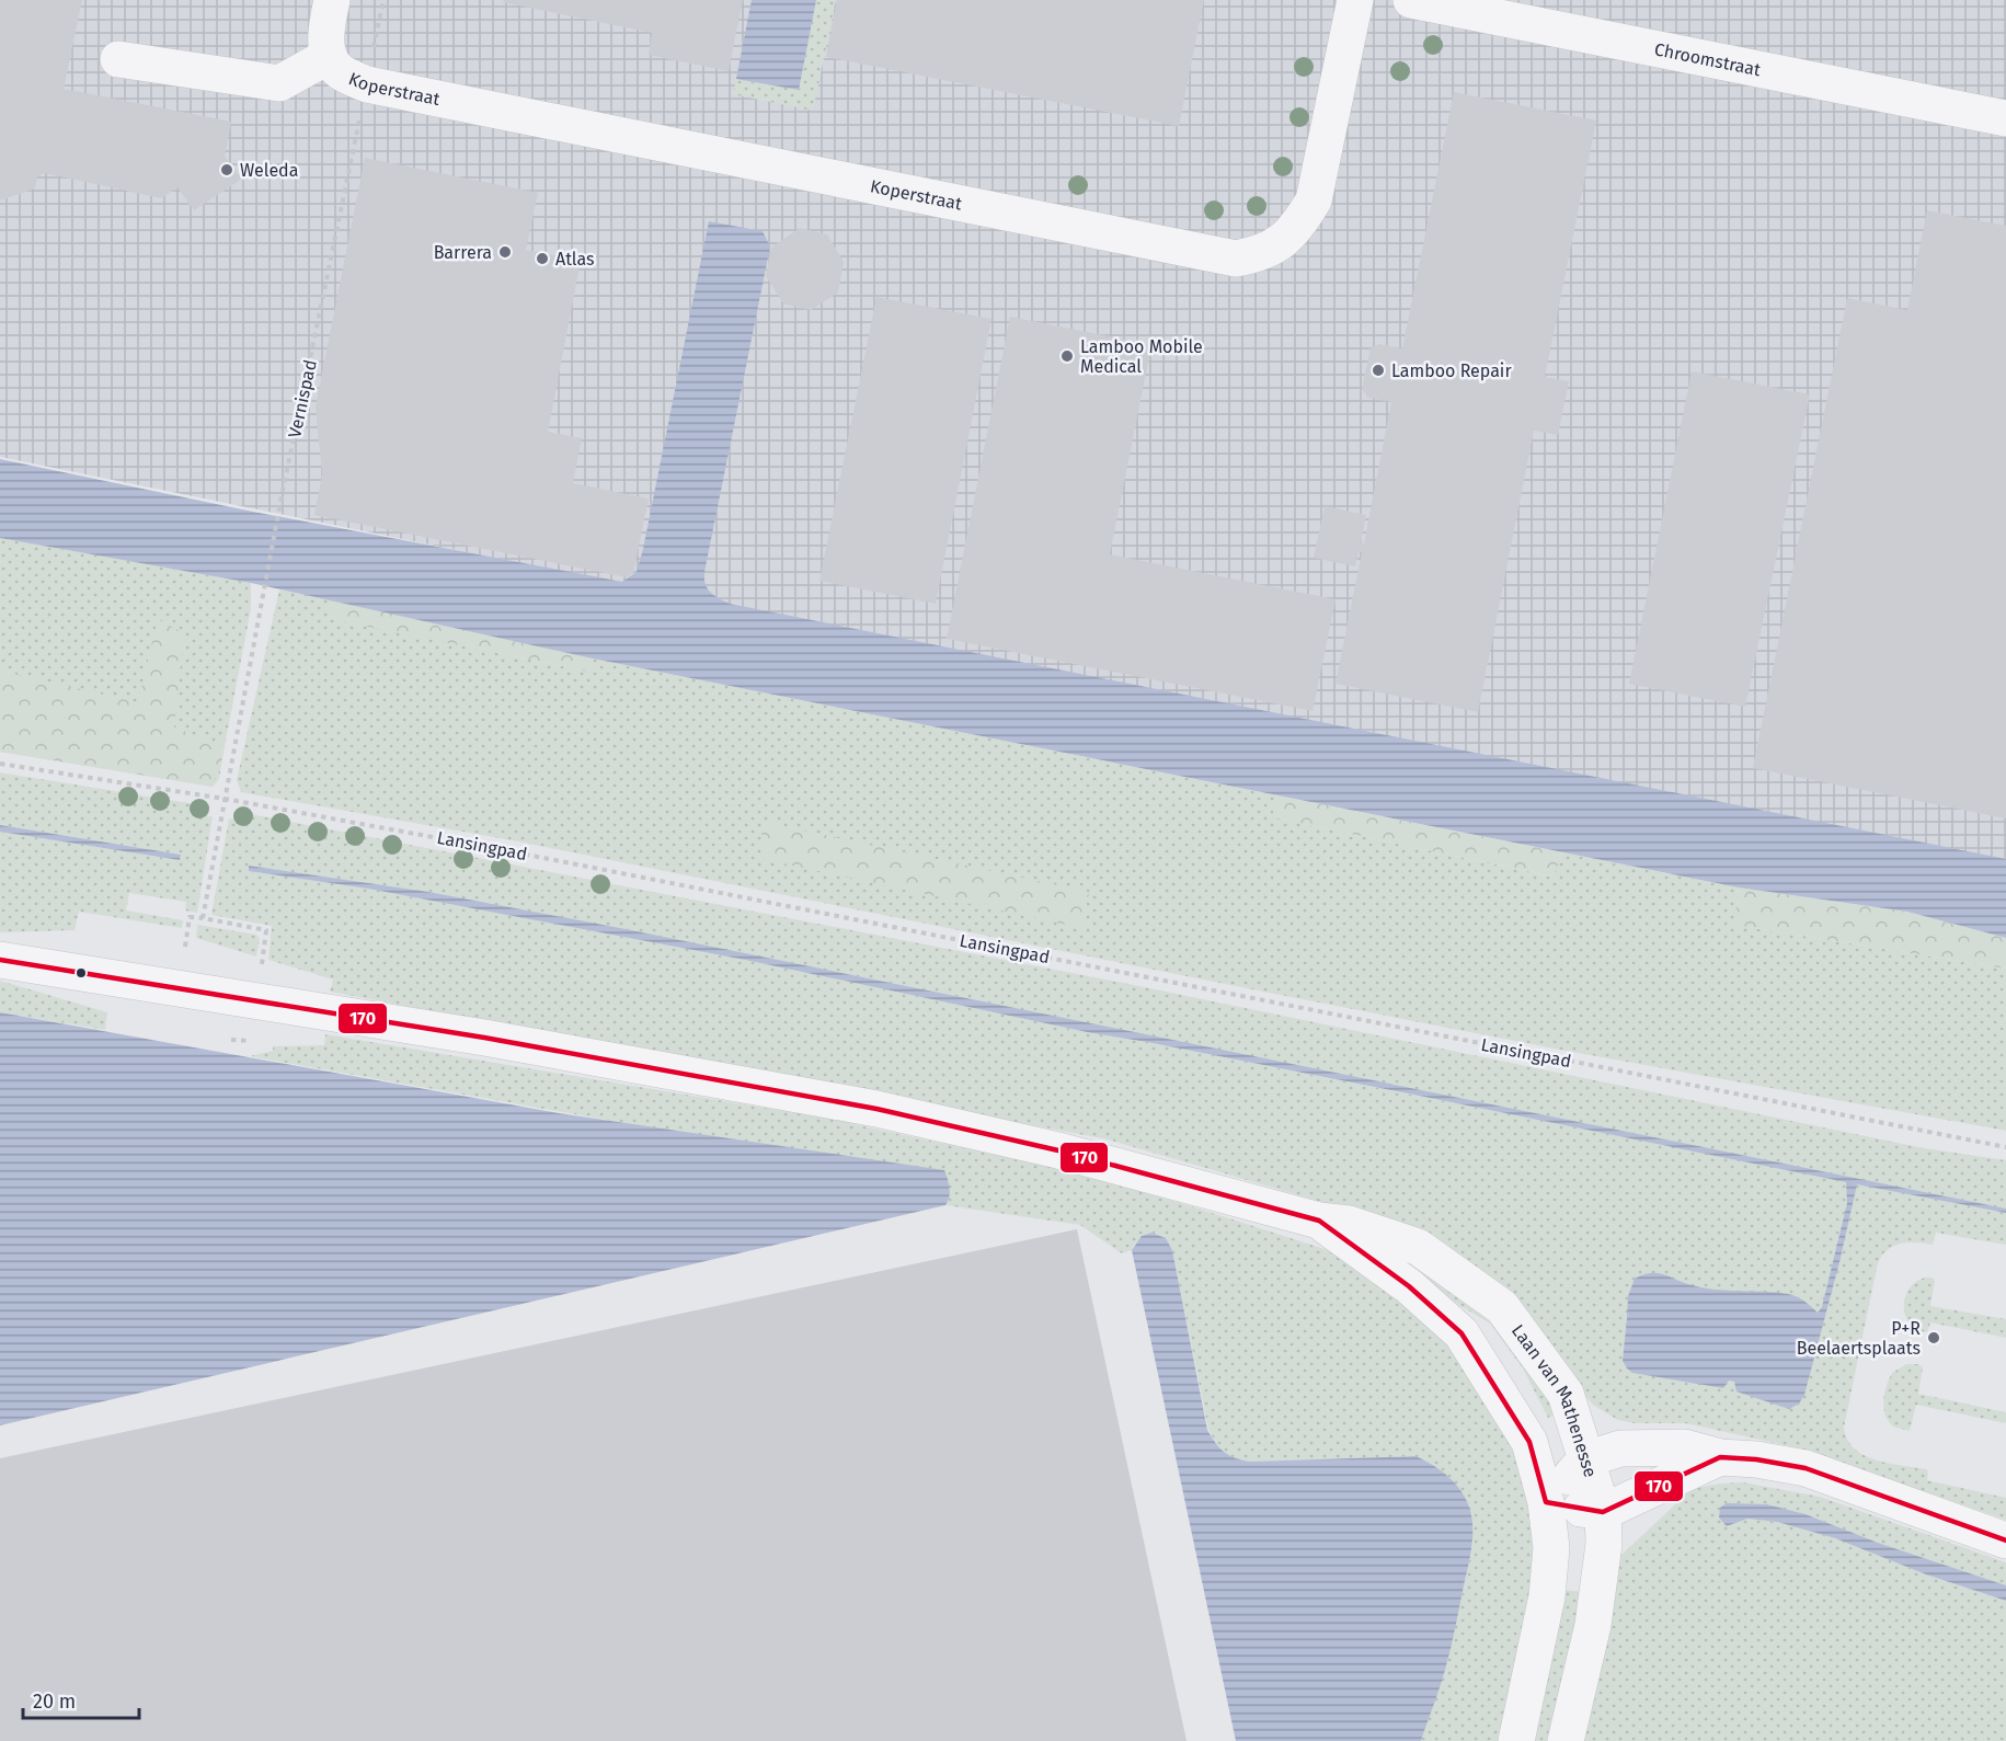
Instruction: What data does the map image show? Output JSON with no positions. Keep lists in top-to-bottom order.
{
  "streets": {
    "street": ["Chroomstraat", "Koperstraat", "Laan van Mathenesse"],
    "path": ["Vernispad", "Lansingpad"]
  },
  "crossings": [
    ["Koperstraat", "Vernispad"],
    ["Vernispad", "Lansingpad"]
  ],
  "places": [
    "Weleda",
    "Barrera",
    "Atlas",
    "Lamboo Mobile Medical",
    "Lamboo Repair",
    "P+R Beelaertsplaats"
  ],
  "lines": ["transit line 170"],
  "scale_bar": "20 m"
}
